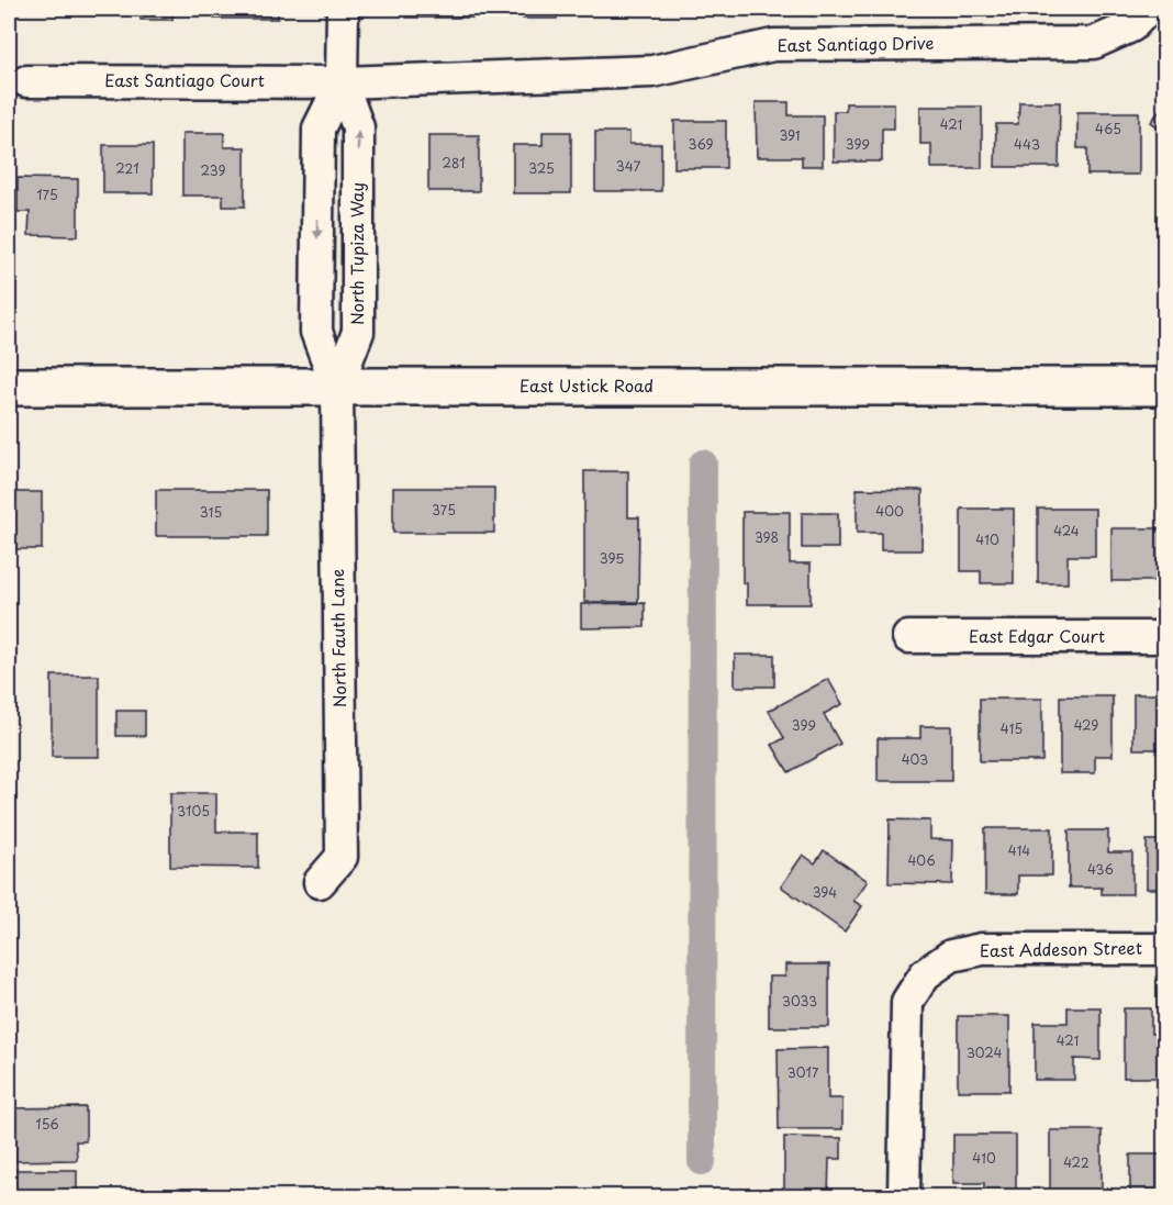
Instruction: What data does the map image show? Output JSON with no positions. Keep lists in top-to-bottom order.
{
  "streets": {
    "main road": ["East Ustick Road"],
    "street": [
      "East Santiago Drive",
      "East Santiago Court",
      "North Tupiza Way",
      "East Edgar Court",
      "North Fauth Lane",
      "East Addeson Street"
    ]
  },
  "crossings": [
    ["East Santiago Drive", "East Santiago Court"],
    ["East Santiago Drive", "North Tupiza Way"],
    ["East Santiago Court", "North Tupiza Way"],
    ["North Tupiza Way", "East Ustick Road"],
    ["North Tupiza Way", "North Fauth Lane"],
    ["East Ustick Road", "North Fauth Lane"]
  ],
  "house_numbers": [
    "421",
    "465",
    "391",
    "369",
    "399",
    "443",
    "281",
    "347",
    "221",
    "325",
    "239",
    "175",
    "375",
    "400",
    "315",
    "424",
    "398",
    "410",
    "395",
    "399",
    "429",
    "415",
    "403",
    "3105",
    "414",
    "406",
    "436",
    "394",
    "3033",
    "421",
    "3024",
    "3017",
    "156",
    "410",
    "422"
  ]
}
